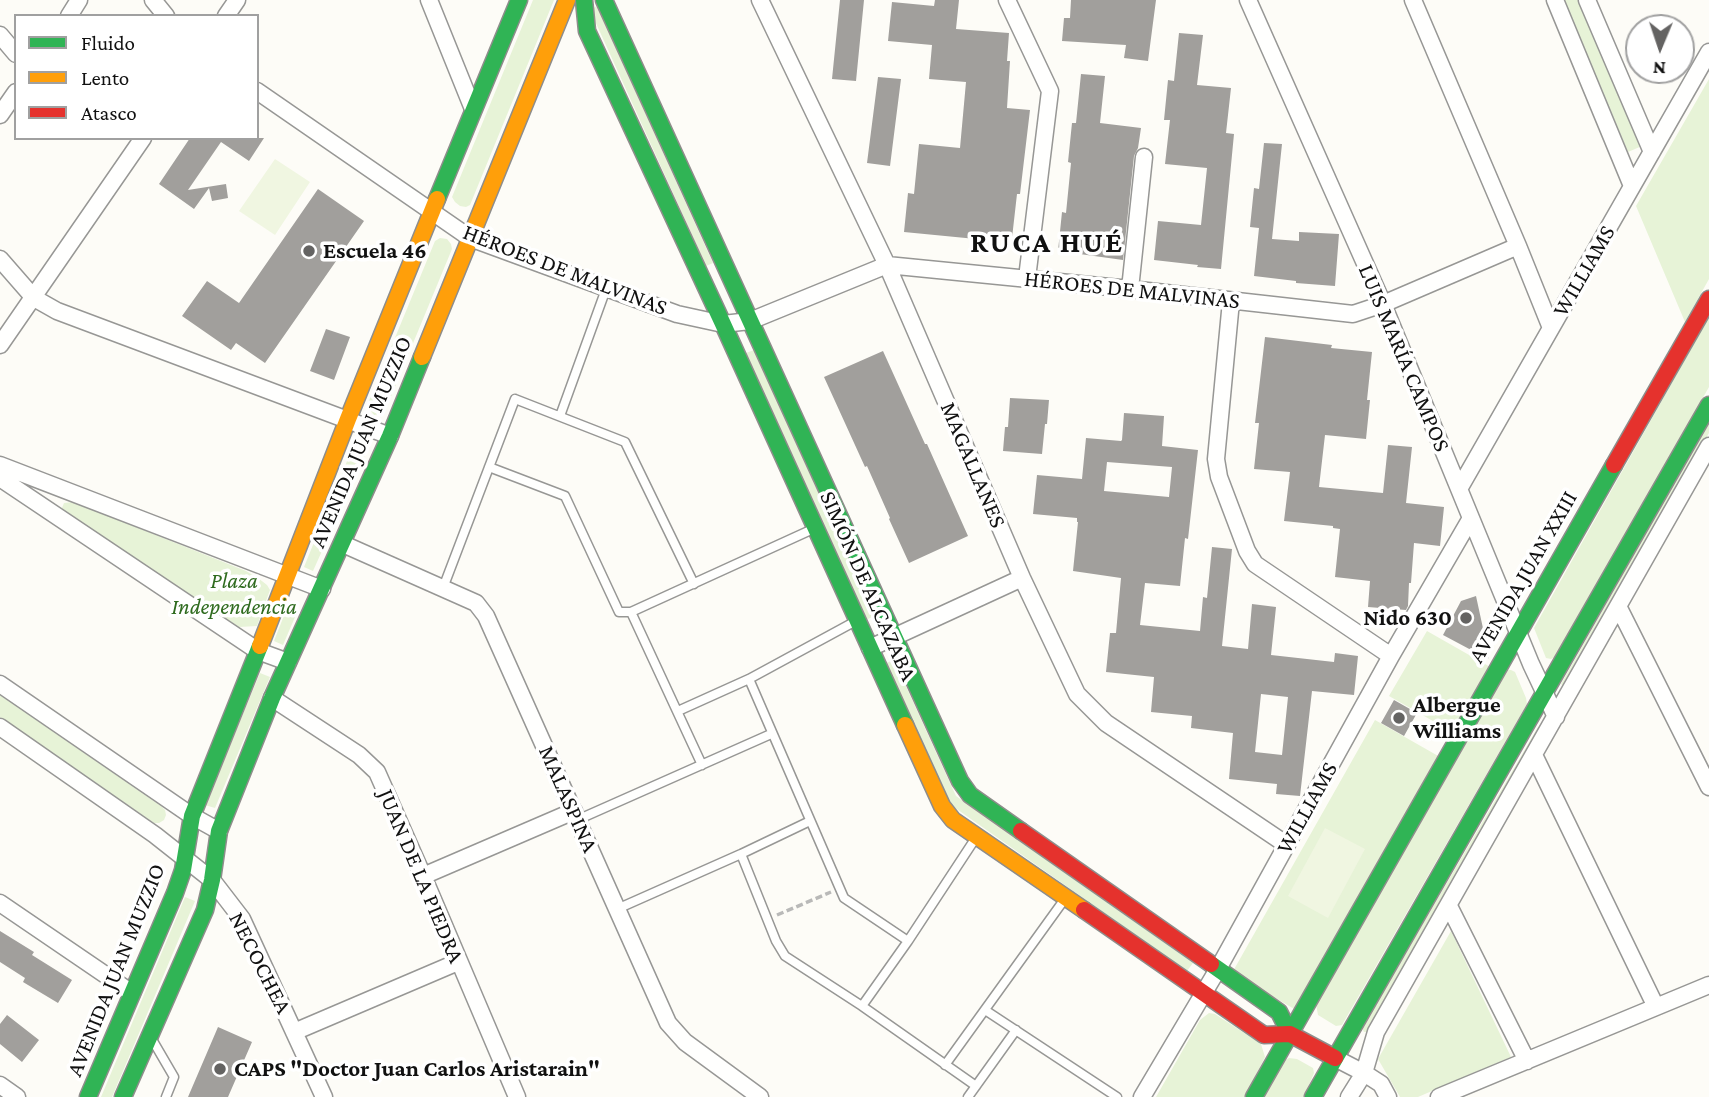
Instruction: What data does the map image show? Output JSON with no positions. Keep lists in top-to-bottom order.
{
  "streets": {
    "street": [
      "HÉROES DE MALVINAS",
      "WILLIAMS",
      "LUIS MARÍA CAMPOS",
      "AVENIDA JUAN MUZZIO",
      "MAGALLANES",
      "AVENIDA JUAN XXIII",
      "SIMÓN DE ALCAZABA",
      "MALASPINA",
      "JUAN DE LA PIEDRA",
      "NECOCHEA"
    ]
  },
  "crossings": [
    ["HÉROES DE MALVINAS", "LUIS MARÍA CAMPOS"],
    ["HÉROES DE MALVINAS", "AVENIDA JUAN MUZZIO"],
    ["HÉROES DE MALVINAS", "MAGALLANES"],
    ["HÉROES DE MALVINAS", "SIMÓN DE ALCAZABA"],
    ["WILLIAMS", "LUIS MARÍA CAMPOS"],
    ["WILLIAMS", "MAGALLANES"],
    ["WILLIAMS", "SIMÓN DE ALCAZABA"],
    ["LUIS MARÍA CAMPOS", "AVENIDA JUAN XXIII"],
    ["AVENIDA JUAN MUZZIO", "MALASPINA"],
    ["AVENIDA JUAN MUZZIO", "JUAN DE LA PIEDRA"],
    ["AVENIDA JUAN MUZZIO", "NECOCHEA"],
    ["AVENIDA JUAN XXIII", "SIMÓN DE ALCAZABA"]
  ],
  "districts": ["RUCA HUÉ"],
  "parks": ["Plaza Independencia"],
  "places": [
    "Escuela 46",
    "Nido 630",
    "Albergue Williams",
    "CAPS \"Doctor Juan Carlos Aristarain\""
  ],
  "legend": ["Fluido", "Lento", "Atasco"],
  "north": "bottom"
}
